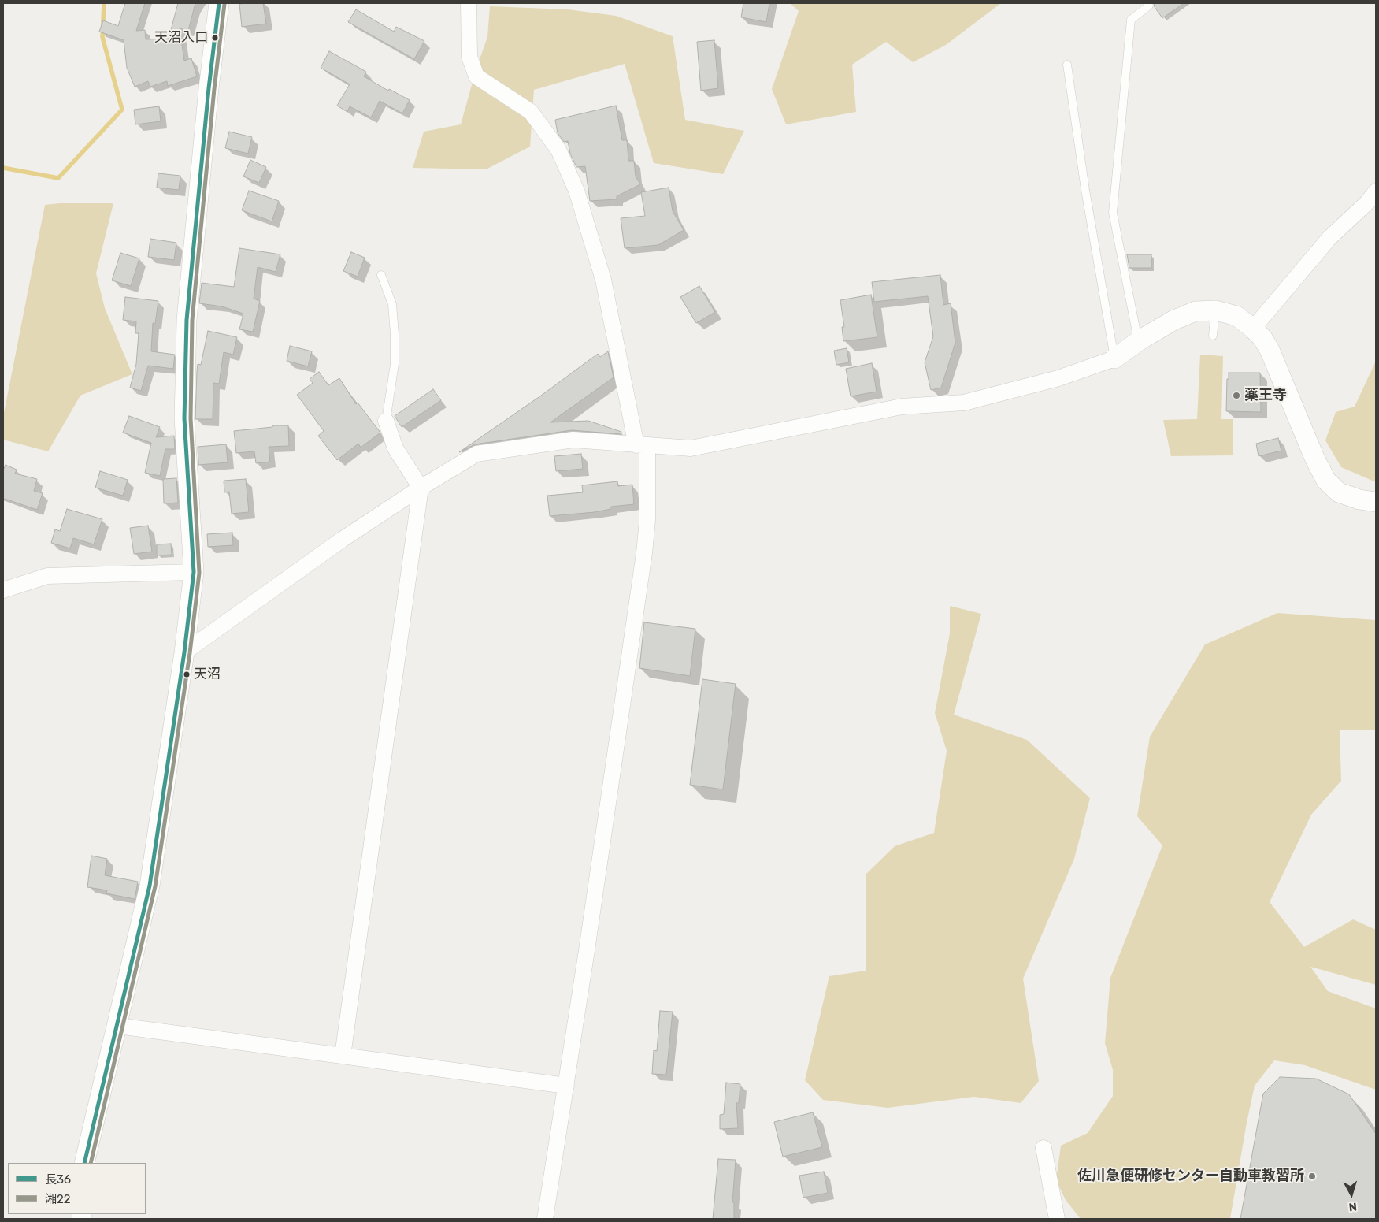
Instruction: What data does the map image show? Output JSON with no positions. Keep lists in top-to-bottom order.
{
  "places": [
    "天沼入口",
    "薬王寺",
    "天沼",
    "佐川急便研修センター自動車教習所"
  ],
  "lines": ["transit line 長36", "transit line 湘22"],
  "legend": ["長36", "湘22"],
  "north": "bottom"
}
